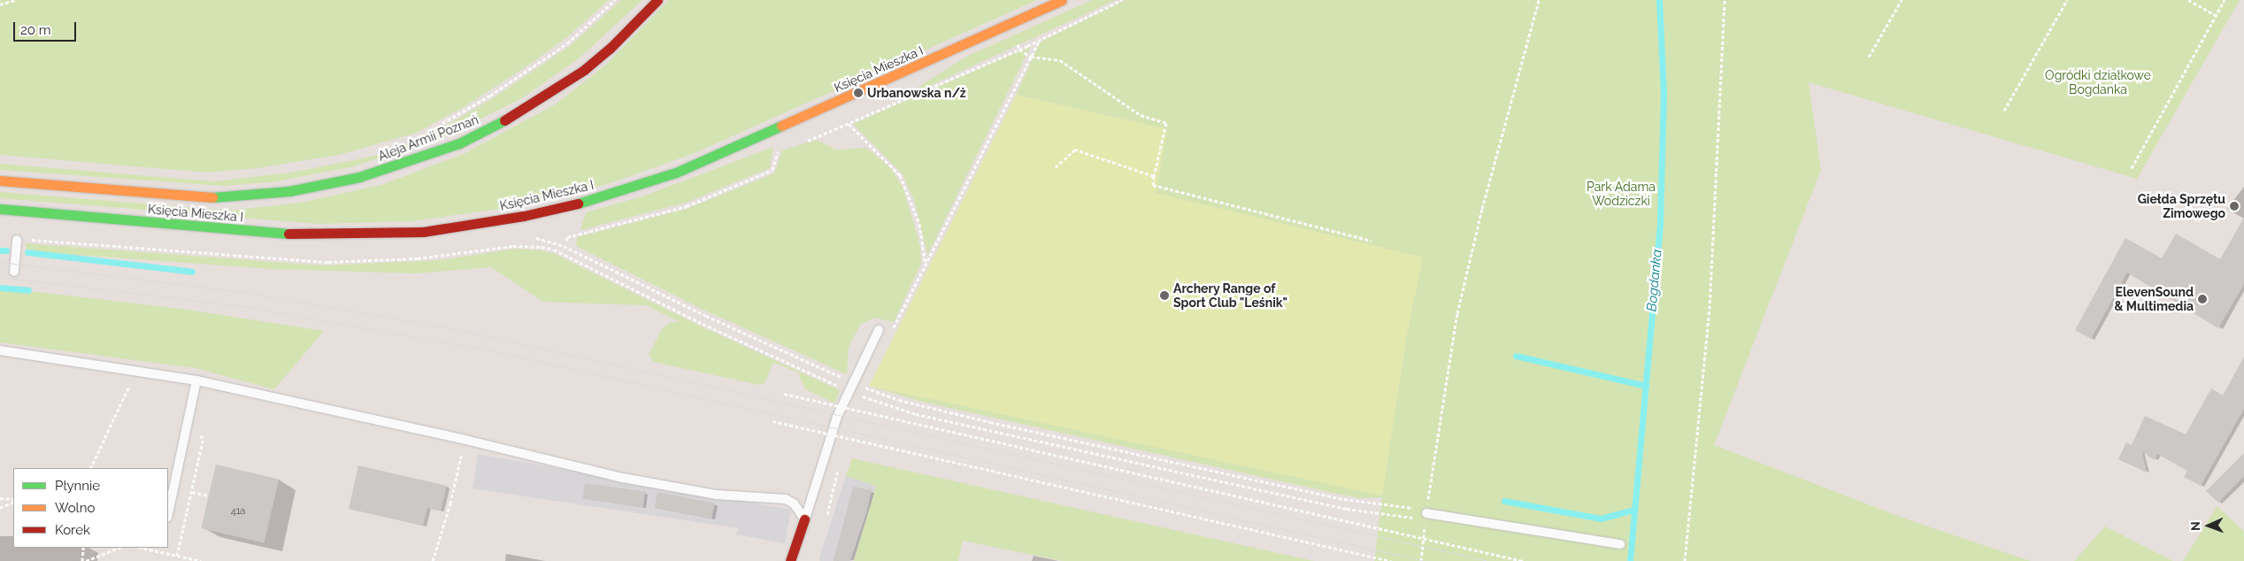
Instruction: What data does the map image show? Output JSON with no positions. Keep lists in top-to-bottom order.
{
  "streets": {
    "street": ["Księcia Mieszka I", "Aleja Armii Poznań"]
  },
  "crossings": [
    ["Księcia Mieszka I", "Aleja Armii Poznań"]
  ],
  "water": ["Bogdanka"],
  "parks": ["Ogródki działkowe Bogdanka", "Park Adama Wodziczki"],
  "places": [
    "Urbanowska n/ż",
    "Giełda Sprzętu Zimowego",
    "Archery Range of Sport Club \"Leśnik\"",
    "ElevenSound & Multimedia"
  ],
  "house_numbers": ["41a"],
  "legend": ["Płynnie", "Wolno", "Korek"],
  "scale_bar": "20 m",
  "north": "left"
}
